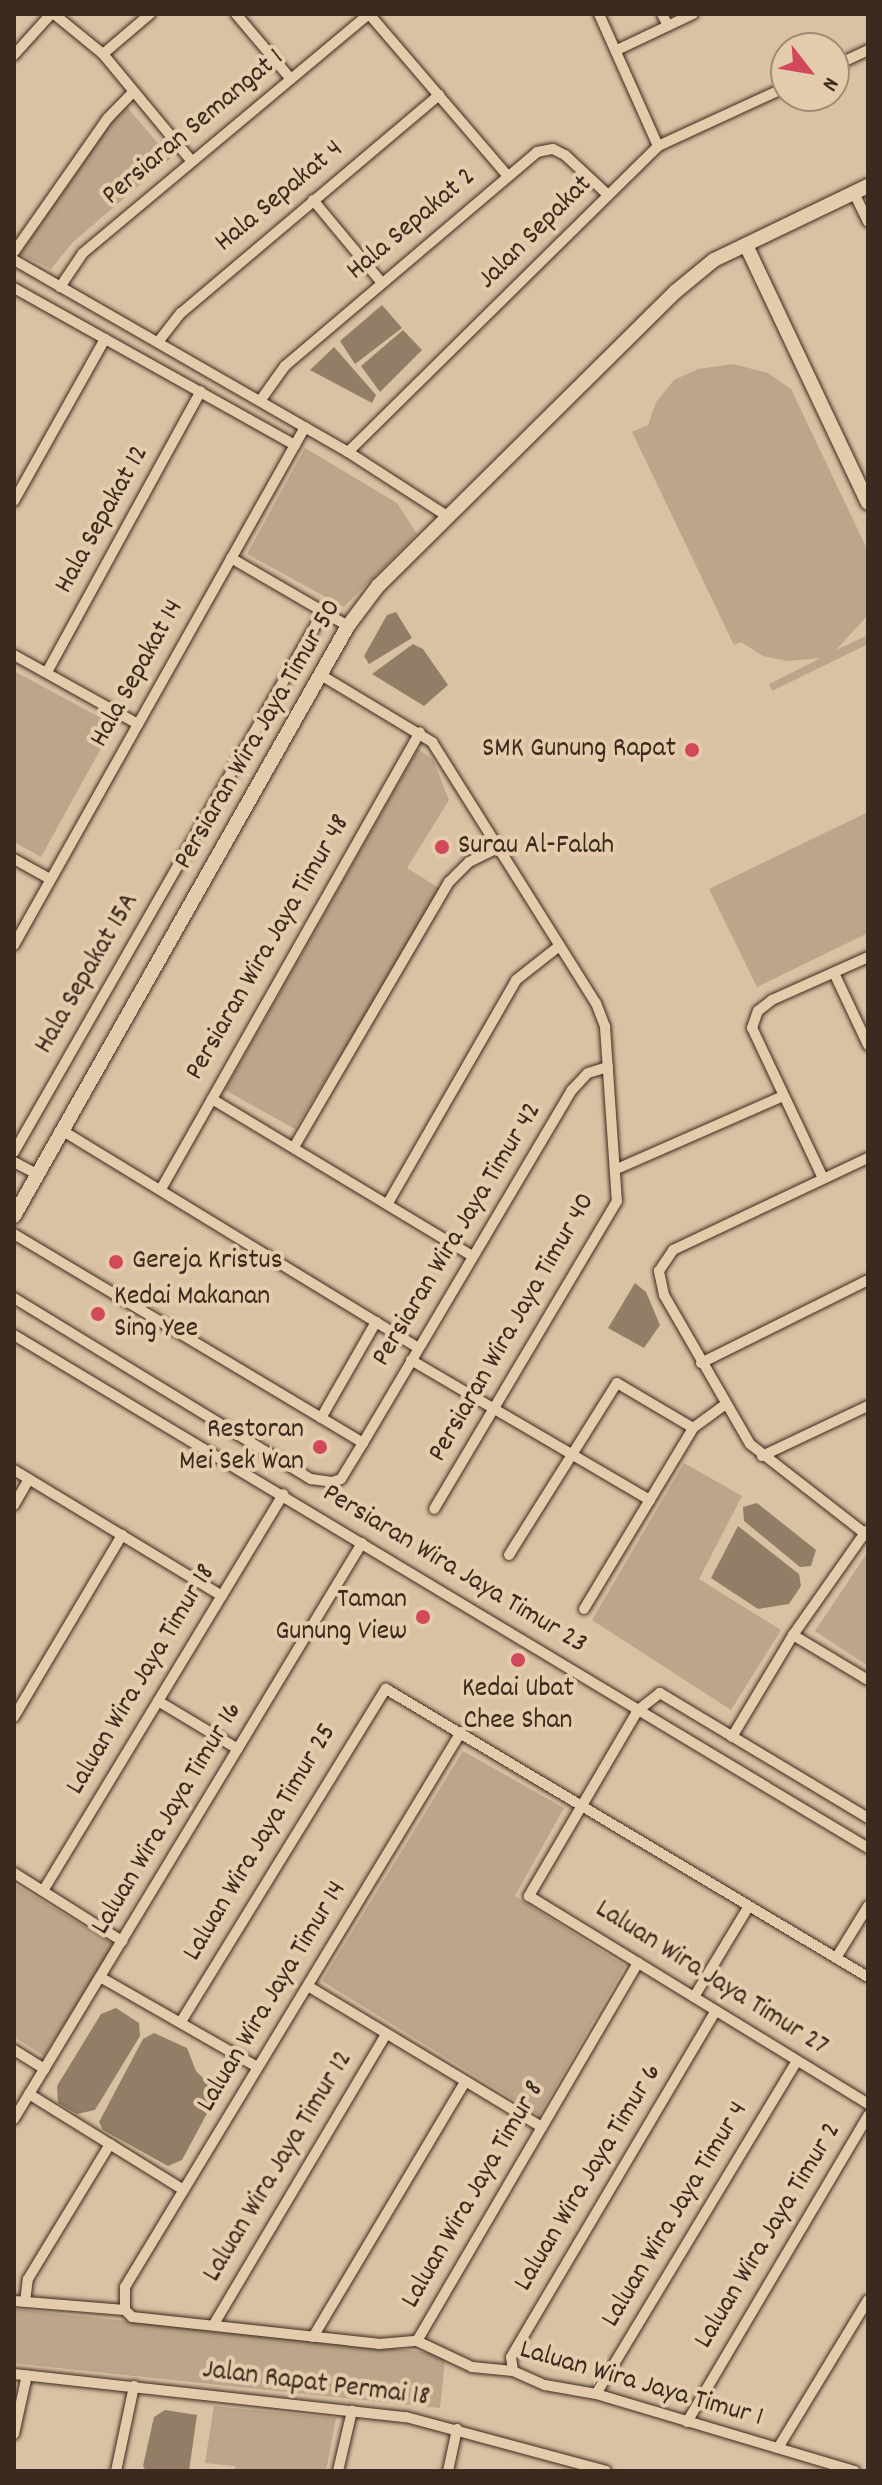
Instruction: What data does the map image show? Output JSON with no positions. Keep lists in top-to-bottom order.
{
  "streets": {
    "street": [
      "Persiaran Semangat 1",
      "Hala Sepakat 4",
      "Hala Sepakat 2",
      "Jalan Sepakat",
      "Hala Sepakat 12",
      "Hala Sepakat 14",
      "Persiaran Wira Jaya Timur 50",
      "Persiaran Wira Jaya Timur 48",
      "Hala Sepakat 15A",
      "Persiaran Wira Jaya Timur 42",
      "Persiaran Wira Jaya Timur 40",
      "Persiaran Wira Jaya Timur 23",
      "Laluan Wira Jaya Timur 18",
      "Laluan Wira Jaya Timur 16",
      "Laluan Wira Jaya Timur 25",
      "Laluan Wira Jaya Timur 27",
      "Laluan Wira Jaya Timur 14",
      "Laluan Wira Jaya Timur 12",
      "Laluan Wira Jaya Timur 6",
      "Laluan Wira Jaya Timur 8",
      "Laluan Wira Jaya Timur 4",
      "Laluan Wira Jaya Timur 2",
      "Jalan Rapat Permai 18",
      "Laluan Wira Jaya Timur 1"
    ]
  },
  "crossings": [
    ["Hala Sepakat 2", "Jalan Sepakat"],
    ["Persiaran Wira Jaya Timur 48", "Persiaran Wira Jaya Timur 40"],
    ["Persiaran Wira Jaya Timur 42", "Persiaran Wira Jaya Timur 40"],
    ["Persiaran Wira Jaya Timur 23", "Laluan Wira Jaya Timur 18"],
    ["Persiaran Wira Jaya Timur 23", "Laluan Wira Jaya Timur 16"],
    ["Laluan Wira Jaya Timur 25", "Laluan Wira Jaya Timur 14"],
    ["Laluan Wira Jaya Timur 27", "Laluan Wira Jaya Timur 6"],
    ["Laluan Wira Jaya Timur 27", "Laluan Wira Jaya Timur 8"],
    ["Laluan Wira Jaya Timur 27", "Laluan Wira Jaya Timur 4"],
    ["Laluan Wira Jaya Timur 14", "Laluan Wira Jaya Timur 8"],
    ["Laluan Wira Jaya Timur 12", "Laluan Wira Jaya Timur 8"],
    ["Laluan Wira Jaya Timur 6", "Laluan Wira Jaya Timur 1"],
    ["Laluan Wira Jaya Timur 8", "Laluan Wira Jaya Timur 1"],
    ["Laluan Wira Jaya Timur 4", "Laluan Wira Jaya Timur 1"],
    ["Laluan Wira Jaya Timur 2", "Laluan Wira Jaya Timur 1"]
  ],
  "places": [
    "SMK Gunung Rapat",
    "Surau Al-Falah",
    "Gereja Kristus",
    "Kedai Makanan Sing Yee",
    "Restoran Mei Sek Wan",
    "Taman Gunung View",
    "Kedai Ubat Chee Shan"
  ],
  "north": "bottom right"
}
